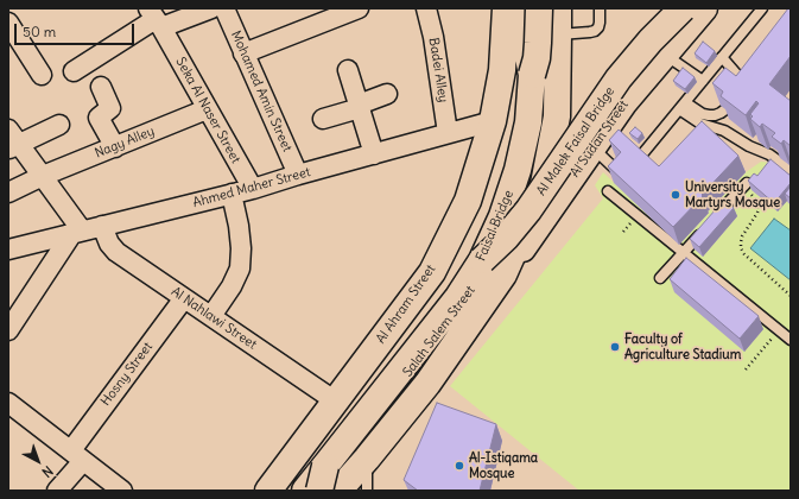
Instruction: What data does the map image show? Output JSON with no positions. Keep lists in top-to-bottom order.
{
  "streets": {
    "main road": [
      "Al Sudan Street",
      "Al Malek Faisal Bridge",
      "Faisal Bridge",
      "Al Ahram Street",
      "Salah Salem Street"
    ],
    "street": [
      "Badei Alley",
      "Mohamed Amin Street",
      "Seka Al Naser Street",
      "Nagy Alley",
      "Ahmed Maher Street",
      "Al Nahlawi Street",
      "Hosny Street"
    ]
  },
  "crossings": [
    ["Badei Alley", "Ahmed Maher Street"],
    ["Mohamed Amin Street", "Ahmed Maher Street"],
    ["Seka Al Naser Street", "Nagy Alley"],
    ["Seka Al Naser Street", "Ahmed Maher Street"],
    ["Al Sudan Street", "Al Malek Faisal Bridge"],
    ["Al Malek Faisal Bridge", "Faisal Bridge"],
    ["Ahmed Maher Street", "Al Ahram Street"],
    ["Ahmed Maher Street", "Al Nahlawi Street"],
    ["Al Ahram Street", "Al Nahlawi Street"],
    ["Al Nahlawi Street", "Hosny Street"]
  ],
  "places": ["University Martyrs Mosque", "Faculty of Agriculture Stadium", "Al-Istiqama Mosque"],
  "scale_bar": "50 m",
  "north": "bottom right"
}
